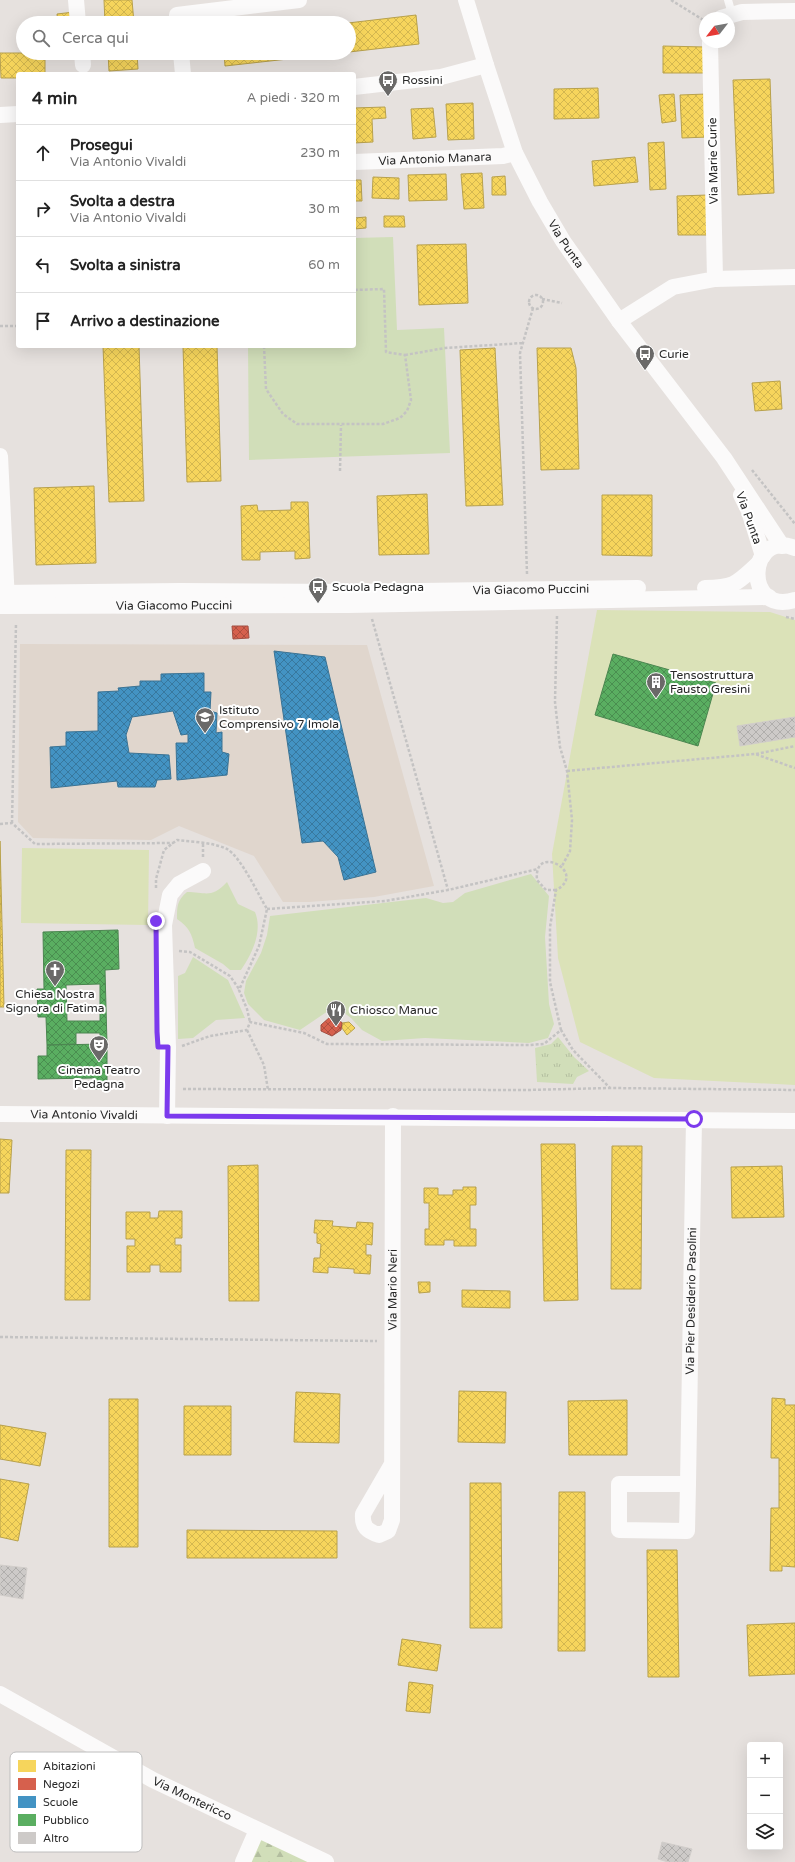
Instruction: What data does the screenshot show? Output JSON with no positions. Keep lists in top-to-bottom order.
{
  "streets": {
    "street": [
      "Via Antonio Manara",
      "Via Marie Curie",
      "Via Punta",
      "Via Giacomo Puccini",
      "Via Antonio Vivaldi",
      "Via Mario Neri",
      "Via Pier Desiderio Pasolini",
      "Via Montericco"
    ]
  },
  "crossings": [
    ["Via Antonio Manara", "Via Punta"],
    ["Via Punta", "Via Giacomo Puccini"],
    ["Via Antonio Vivaldi", "Via Mario Neri"],
    ["Via Antonio Vivaldi", "Via Pier Desiderio Pasolini"]
  ],
  "places": {
    "bus stop": ["Rossini", "Curie", "Scuola Pedagna"],
    "building": ["Tensostruttura Fausto Gresini"],
    "school or university": ["Istituto Comprensivo 7 Imola"],
    "church": ["Chiesa Nostra Signora di Fatima"],
    "restaurant": ["Chiosco Manuc"],
    "theatre": ["Cinema Teatro Pedagna"]
  },
  "legend": [
    "Abitazioni",
    "Negozi",
    "Scuole",
    "Pubblico",
    "Altro"
  ],
  "north": "bottom left",
  "page": {
    "search": "Cerca qui",
    "heading": ["4 min", "A piedi · 320 m"],
    "list": [
      ["Prosegui", "Via Antonio Vivaldi", "230 m"],
      ["Svolta a destra", "Via Antonio Vivaldi", "30 m"],
      ["Svolta a sinistra", "60 m"],
      "Arrivo a destinazione"
    ],
    "map_buttons": ["+", "−"]
  }
}
